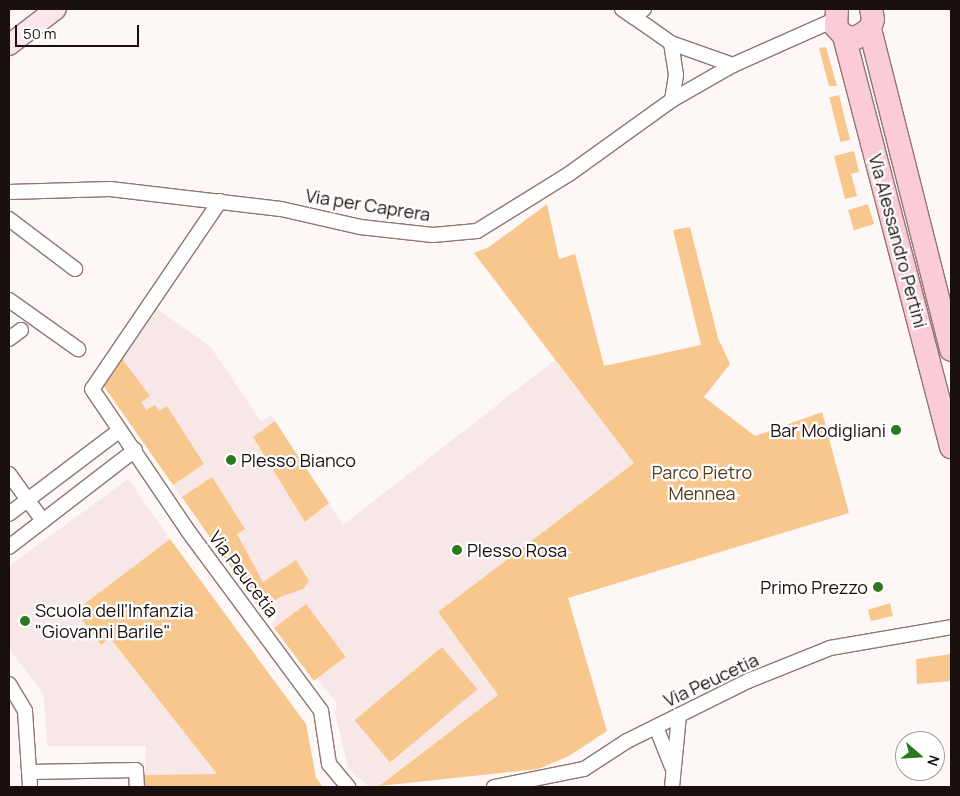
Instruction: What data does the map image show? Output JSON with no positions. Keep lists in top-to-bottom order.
{
  "streets": {
    "main road": ["Via Alessandro Pertini"],
    "street": ["Via per Caprera", "Via Peucetia"]
  },
  "crossings": [
    ["Via per Caprera", "Via Alessandro Pertini"],
    ["Via per Caprera", "Via Peucetia"]
  ],
  "parks": ["Parco Pietro Mennea"],
  "places": [
    "Bar Modigliani",
    "Plesso Bianco",
    "Plesso Rosa",
    "Primo Prezzo",
    "Scuola dell'Infanzia \"Giovanni Barile\""
  ],
  "scale_bar": "50 m",
  "north": "right"
}
